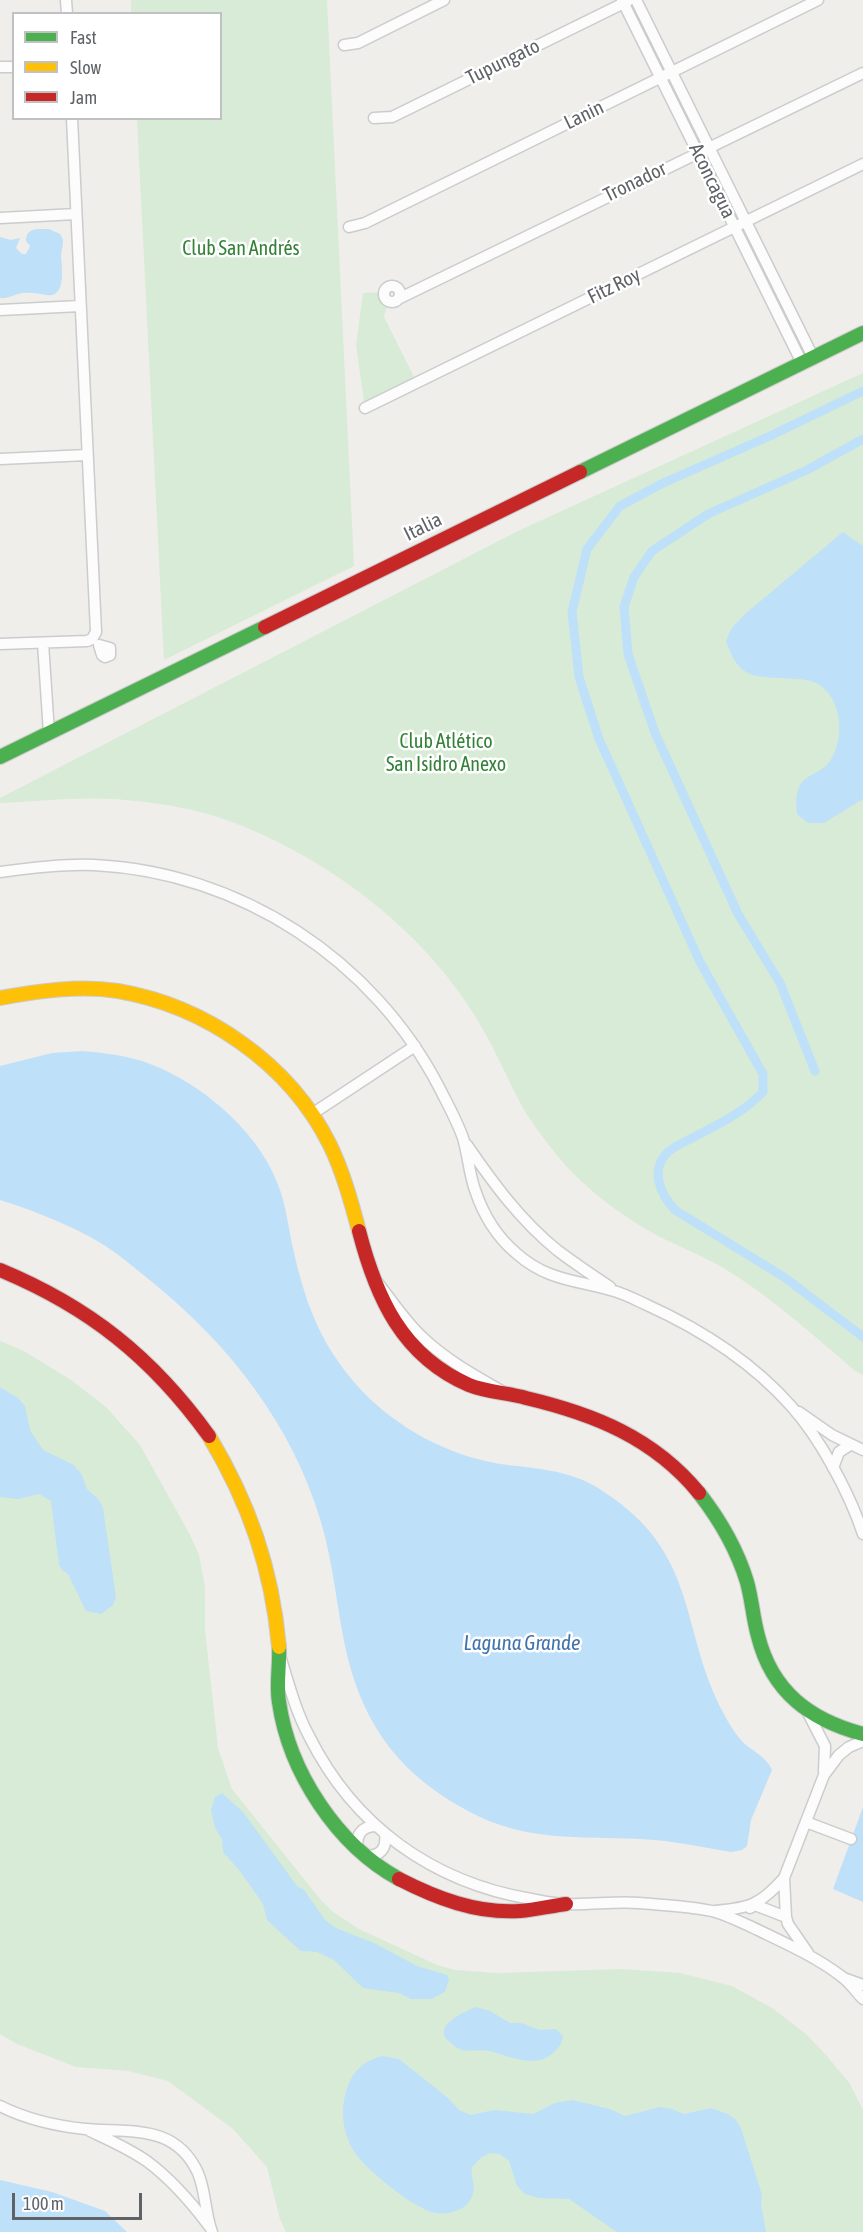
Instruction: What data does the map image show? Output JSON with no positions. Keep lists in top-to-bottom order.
{
  "streets": {
    "street": [
      "Tupungato",
      "Lanin",
      "Aconcagua",
      "Tronador",
      "Fitz Roy",
      "Italia"
    ]
  },
  "crossings": [
    ["Tupungato", "Aconcagua"],
    ["Lanin", "Aconcagua"],
    ["Aconcagua", "Tronador"],
    ["Aconcagua", "Fitz Roy"],
    ["Aconcagua", "Italia"]
  ],
  "water": ["Laguna Grande"],
  "parks": ["Club San Andrés", "Club Atlético San Isidro Anexo"],
  "legend": ["Fast", "Slow", "Jam"],
  "scale_bar": "100 m"
}
